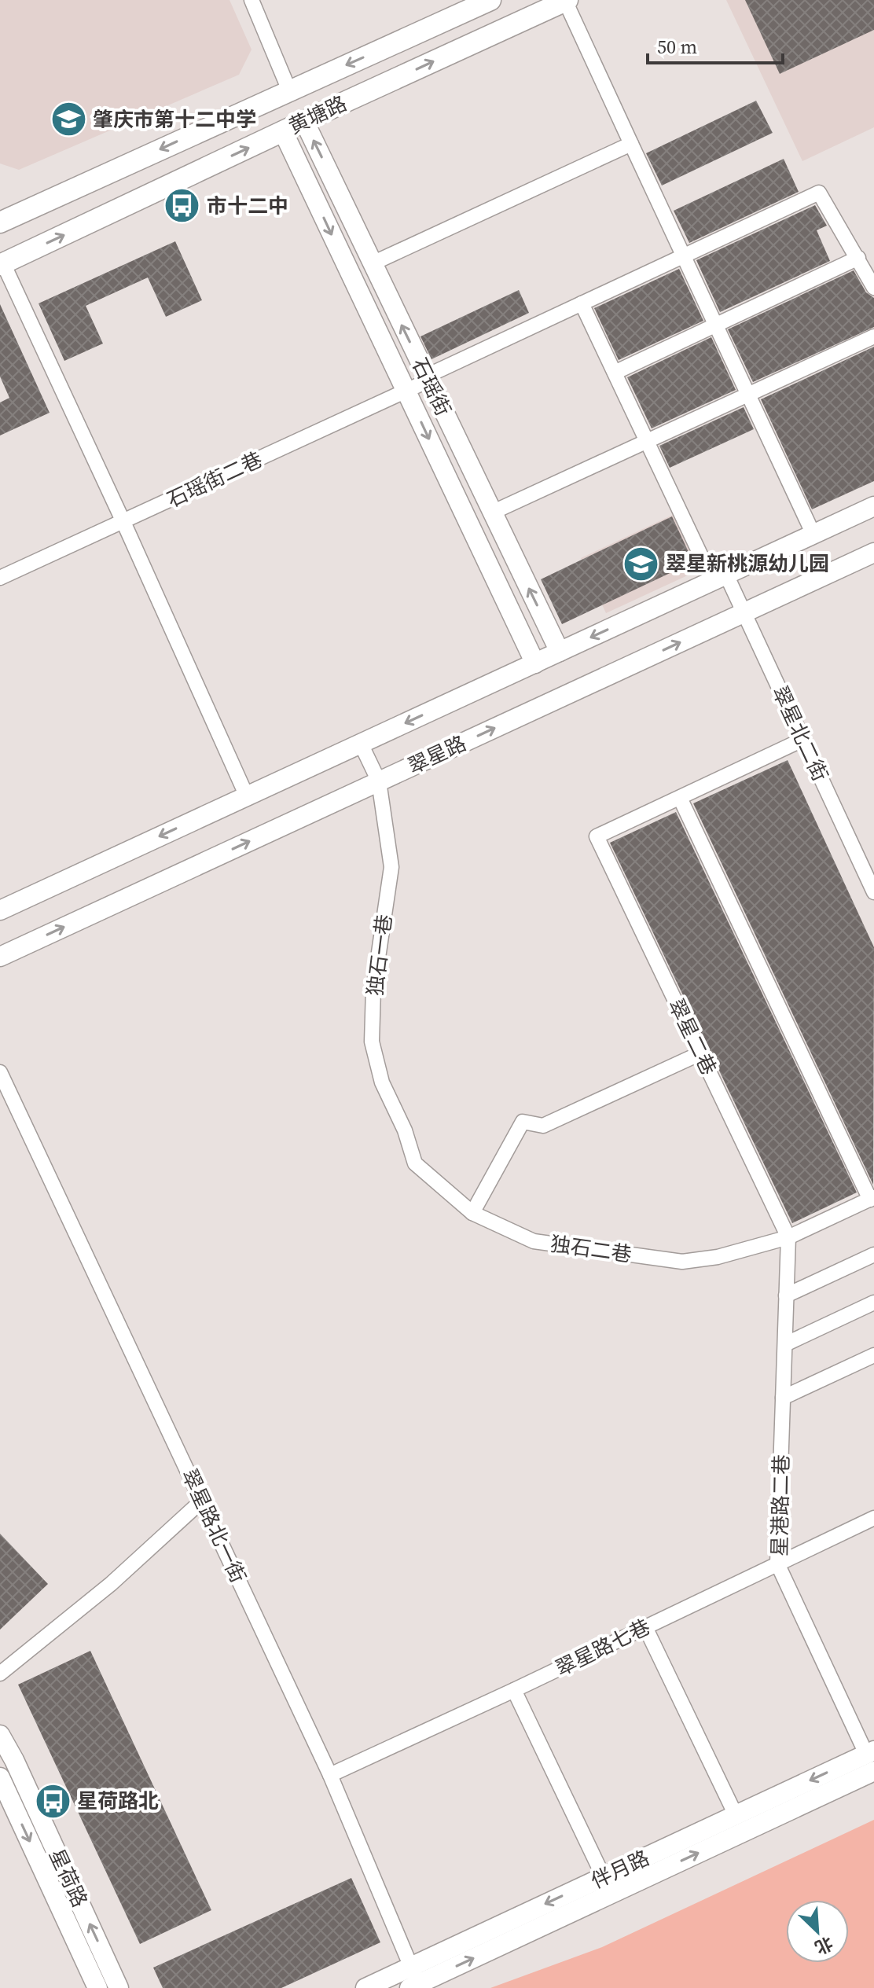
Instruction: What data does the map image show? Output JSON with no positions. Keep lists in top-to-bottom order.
{
  "streets": {
    "main road": ["黄塘路"],
    "street": [
      "石瑶街",
      "石瑶街二巷",
      "翠星北二街",
      "翠星路",
      "独石一巷",
      "翠星二巷",
      "独石二巷",
      "星港路二巷",
      "翠星路北一街",
      "翠星路七巷",
      "伴月路",
      "星荷路"
    ]
  },
  "crossings": [
    ["黄塘路", "石瑶街"],
    ["石瑶街", "石瑶街二巷"],
    ["石瑶街", "翠星路"],
    ["石瑶街二巷", "翠星北二街"],
    ["翠星北二街", "翠星路"],
    ["翠星路", "独石一巷"],
    ["独石一巷", "独石二巷"],
    ["翠星二巷", "独石二巷"],
    ["翠星二巷", "星港路二巷"],
    ["独石二巷", "星港路二巷"],
    ["星港路二巷", "翠星路七巷"],
    ["星港路二巷", "伴月路"],
    ["翠星路北一街", "翠星路七巷"],
    ["翠星路北一街", "伴月路"]
  ],
  "places": {
    "school or university": ["肇庆市第十二中学", "翠星新桃源幼儿园"],
    "bus stop": ["市十二中", "星荷路北"]
  },
  "scale_bar": "50 m",
  "north": "bottom right"
}
